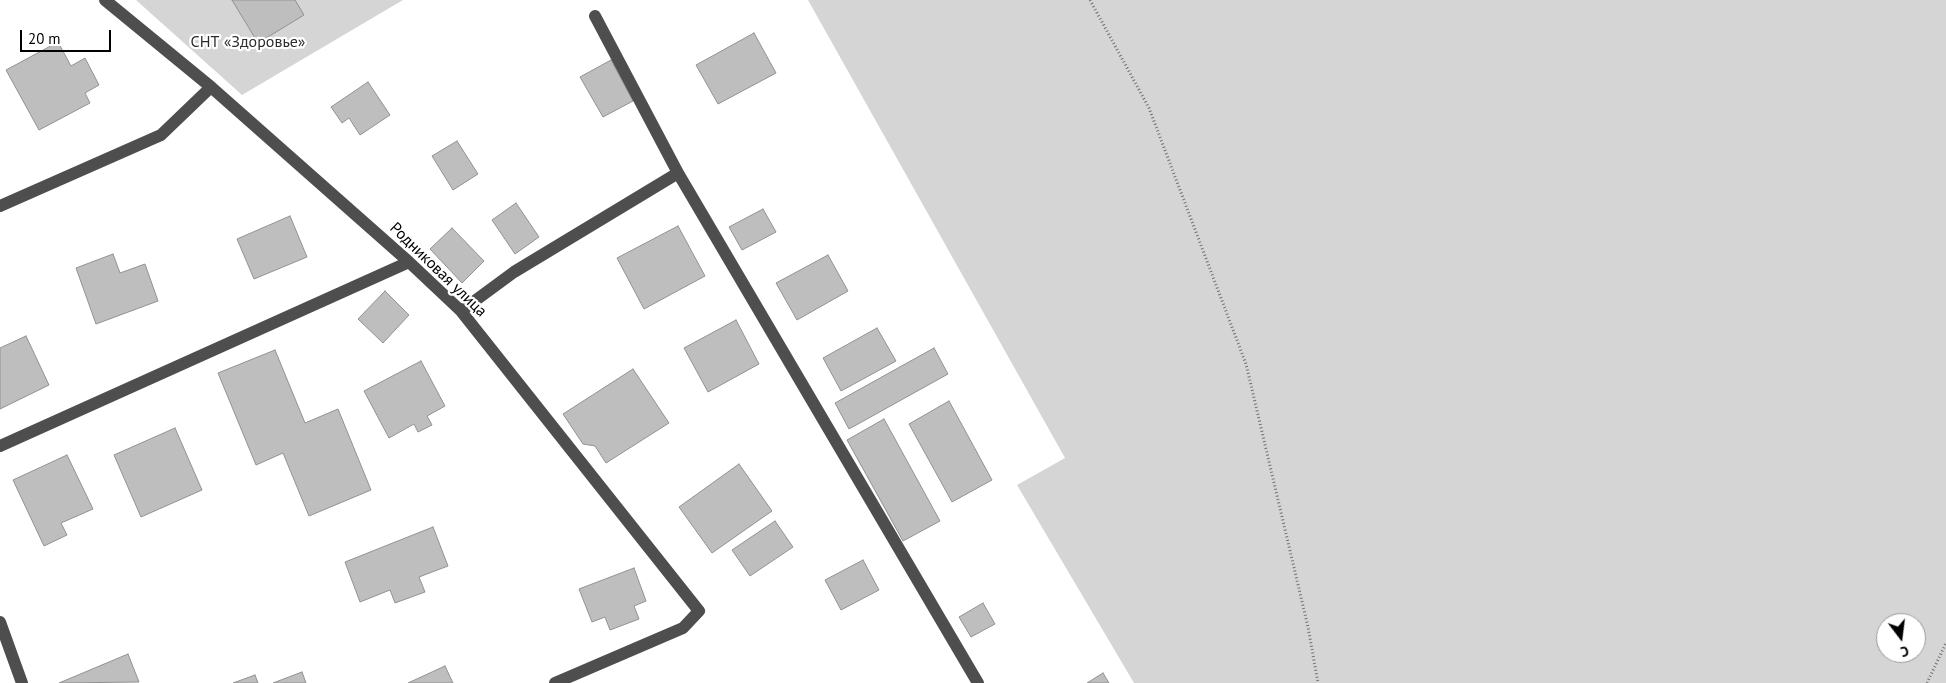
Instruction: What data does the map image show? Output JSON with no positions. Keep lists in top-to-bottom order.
{
  "streets": {
    "street": ["Родниковая улица"]
  },
  "parks": ["СНТ «Здоровье»"],
  "scale_bar": "20 m",
  "north": "bottom"
}
